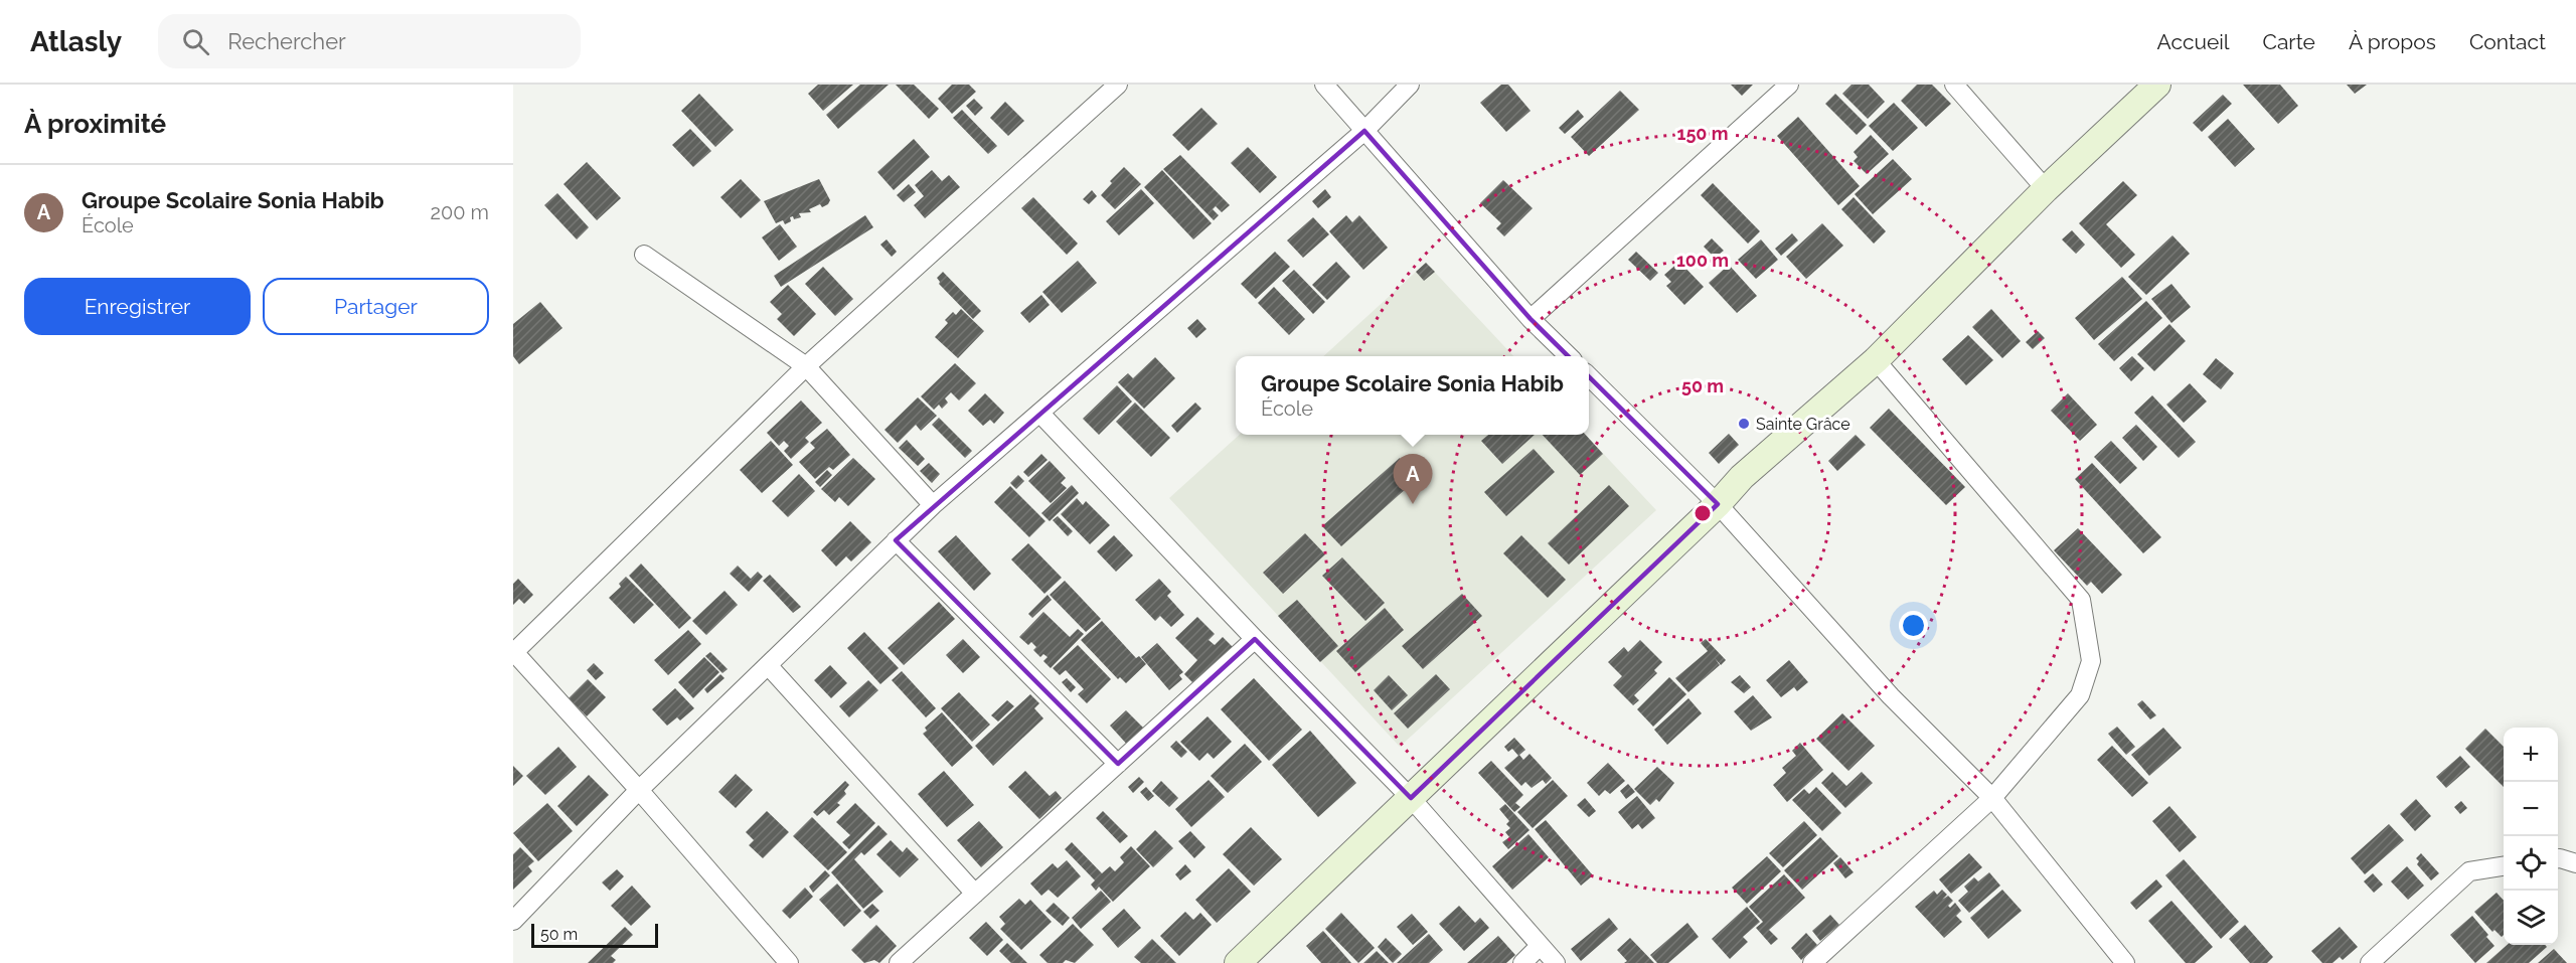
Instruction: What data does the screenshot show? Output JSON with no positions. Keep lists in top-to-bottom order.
{
  "places": ["Sainte Grâce"],
  "scale_bar": "50 m",
  "page": {
    "header": "Atlasly",
    "search": "Rechercher",
    "nav": [
      "Accueil",
      "Carte",
      "À propos",
      "Contact"
    ],
    "heading": "À proximité",
    "list": [
      {
        "mark": "A",
        "name": "Groupe Scolaire Sonia Habib",
        "note": "École",
        "value": "200 m"
      }
    ],
    "buttons": ["Enregistrer", "Partager"],
    "popup": ["Groupe Scolaire Sonia Habib", "École"],
    "pins": "A",
    "map_buttons": ["+", "−"],
    "scale": "50 m"
  },
  "rings": ["150 m", "100 m", "50 m"]
}
